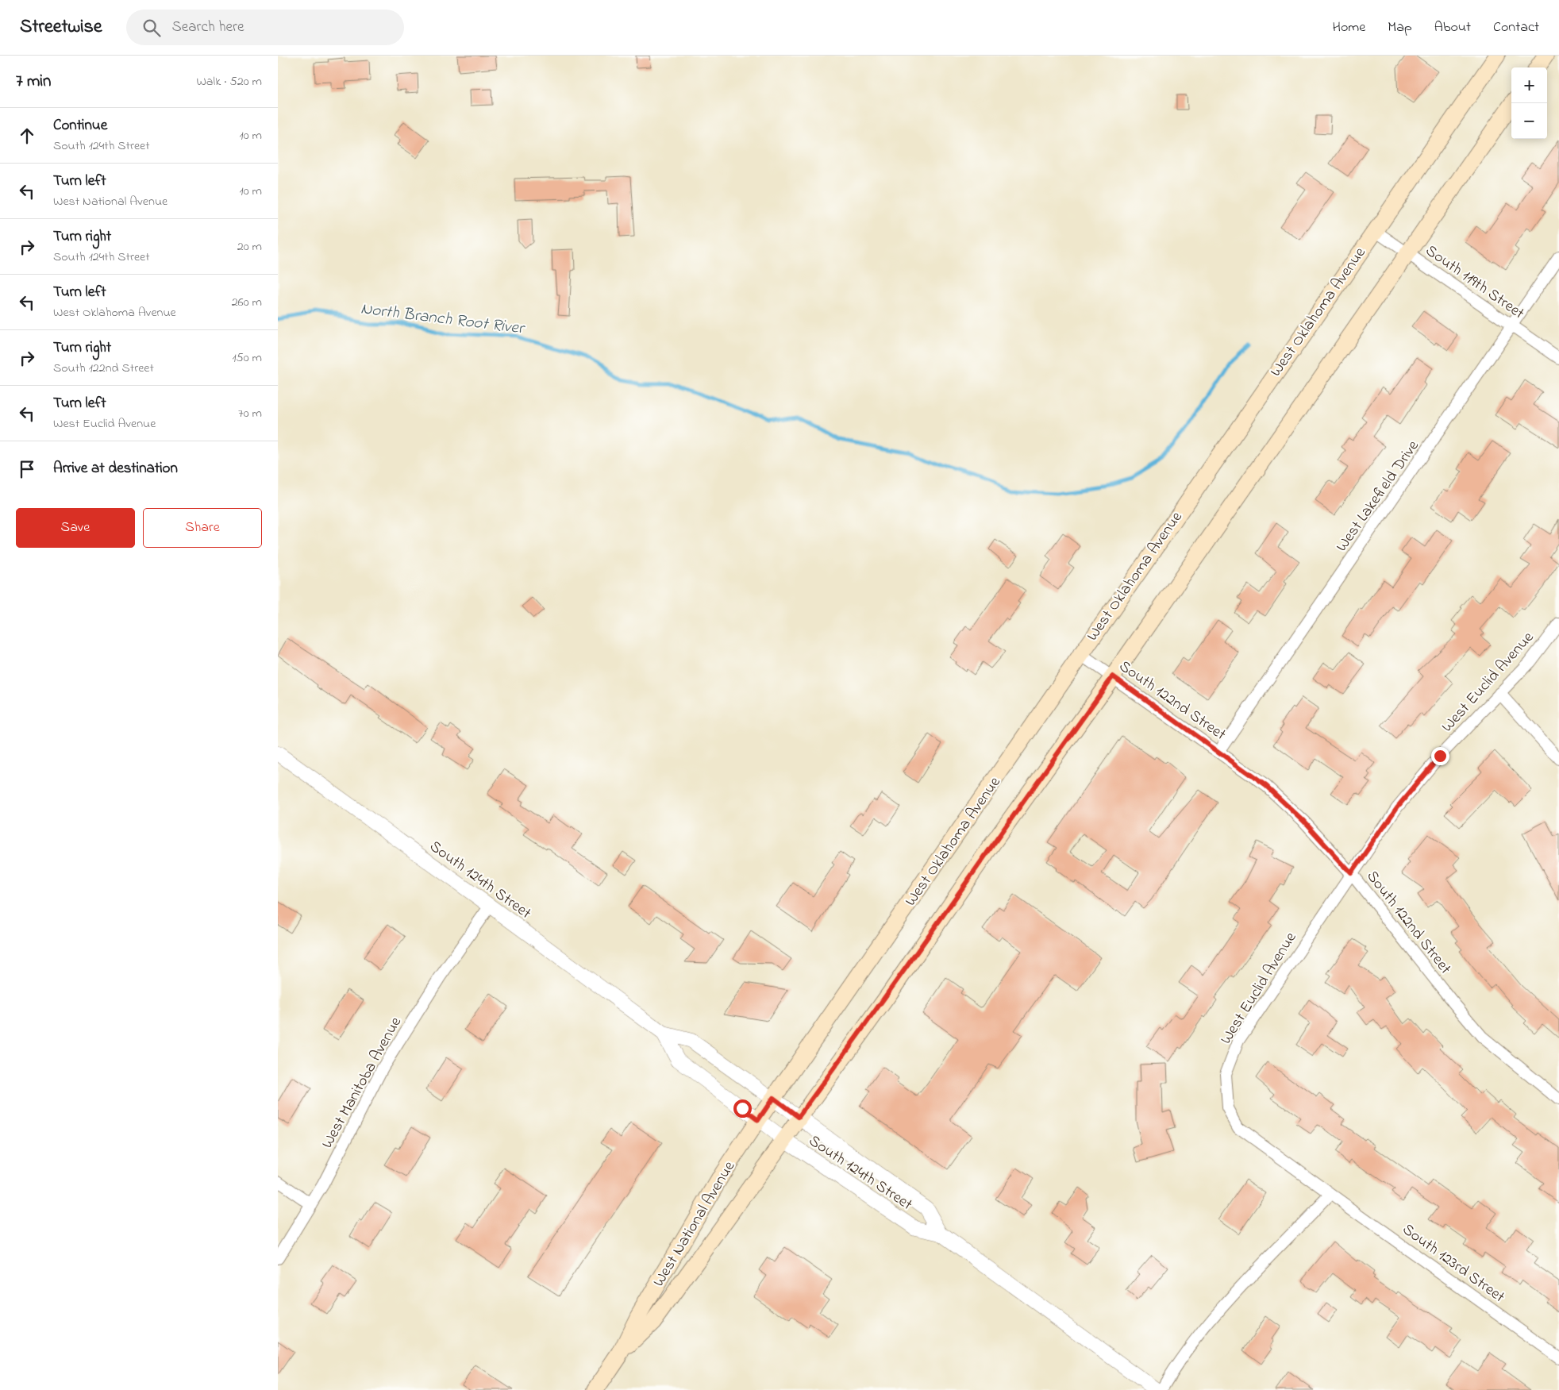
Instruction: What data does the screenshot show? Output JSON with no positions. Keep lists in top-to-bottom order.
{
  "streets": {
    "main road": ["West Oklahoma Avenue", "West National Avenue"],
    "street": [
      "South 119th Street",
      "West Lakefield Drive",
      "West Euclid Avenue",
      "South 122nd Street",
      "South 124th Street",
      "West Manitoba Avenue",
      "South 123rd Street"
    ]
  },
  "crossings": [
    ["South 119th Street", "West Oklahoma Avenue"],
    ["South 119th Street", "West Lakefield Drive"],
    ["West Oklahoma Avenue", "South 122nd Street"],
    ["West Oklahoma Avenue", "South 124th Street"],
    ["West Oklahoma Avenue", "West National Avenue"],
    ["West Lakefield Drive", "South 122nd Street"],
    ["West Euclid Avenue", "South 122nd Street"],
    ["West Euclid Avenue", "South 123rd Street"],
    ["South 124th Street", "West Manitoba Avenue"],
    ["South 124th Street", "West National Avenue"]
  ],
  "water": ["North Branch Root River"],
  "page": {
    "header": "Streetwise",
    "search": "Search here",
    "nav": [
      "Home",
      "Map",
      "About",
      "Contact"
    ],
    "heading": ["7 min", "Walk · 520 m"],
    "map_buttons": ["+", "−"],
    "list": [
      ["Continue", "South 124th Street", "10 m"],
      ["Turn left", "West National Avenue", "10 m"],
      ["Turn right", "South 124th Street", "20 m"],
      ["Turn left", "West Oklahoma Avenue", "260 m"],
      ["Turn right", "South 122nd Street", "150 m"],
      ["Turn left", "West Euclid Avenue", "70 m"],
      "Arrive at destination"
    ],
    "buttons": ["Save", "Share"]
  }
}
